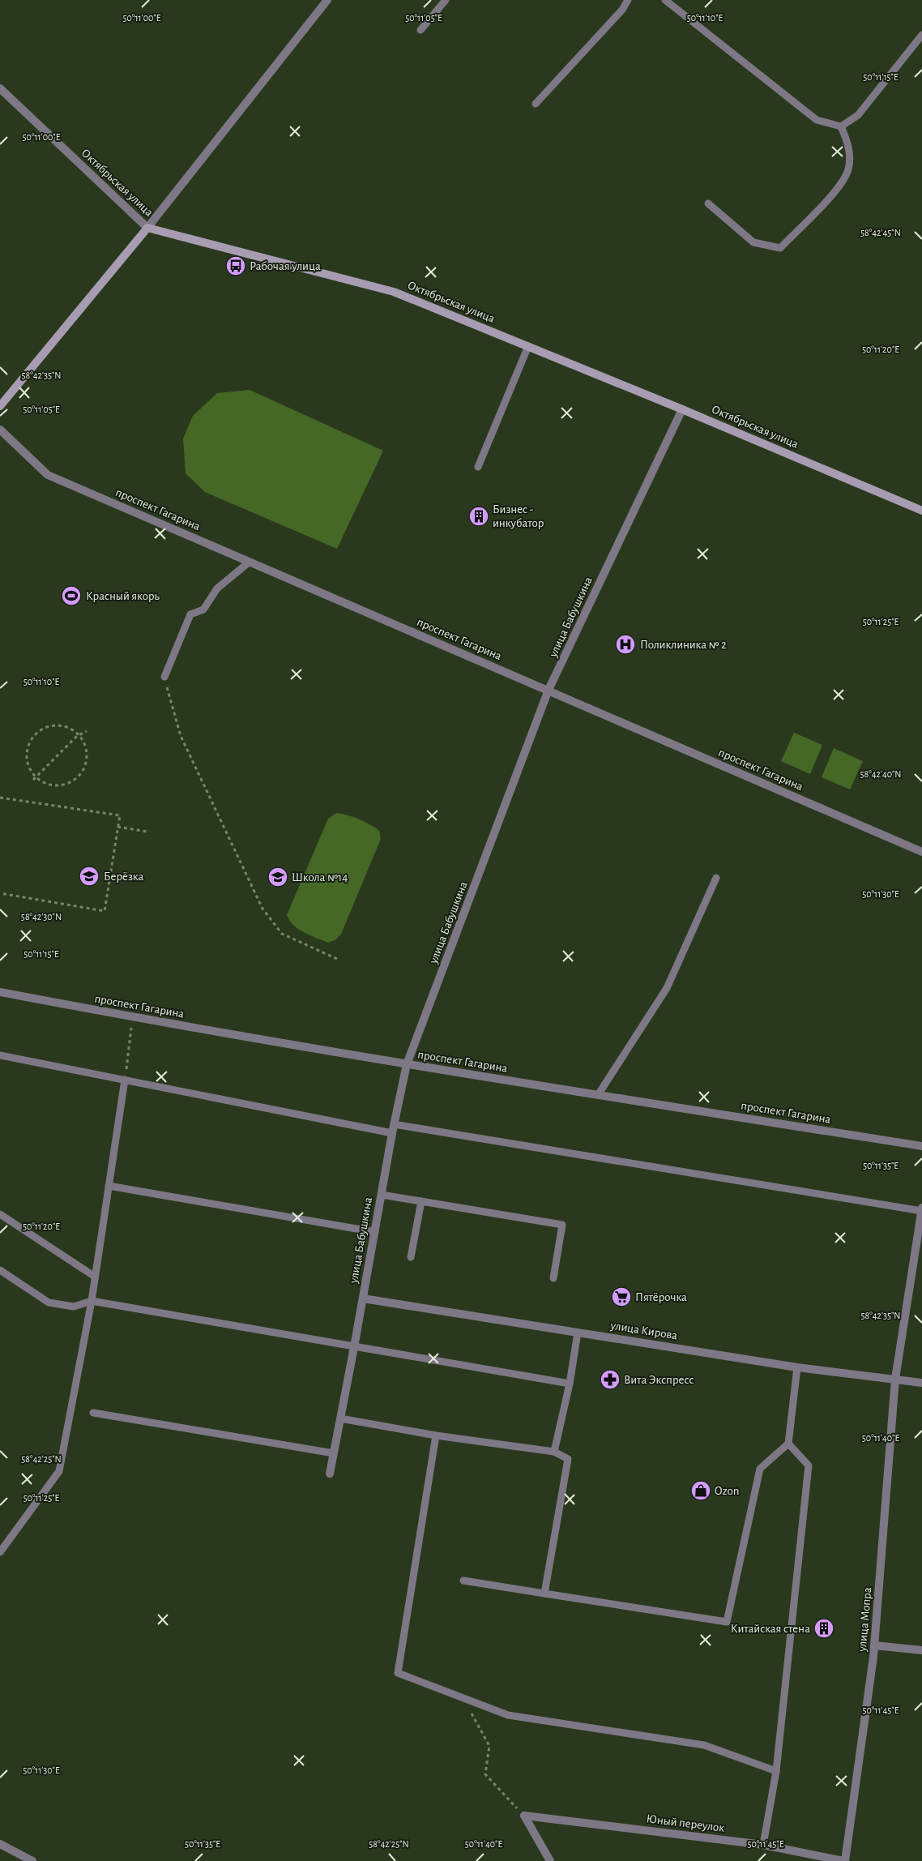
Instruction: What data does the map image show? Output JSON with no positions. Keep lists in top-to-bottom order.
{
  "streets": {
    "street": [
      "Октябрьская улица",
      "проспект Гагарина",
      "улица Бабушкина",
      "улица Кирова",
      "улица Мопра",
      "Юный переулок"
    ]
  },
  "crossings": [
    ["Октябрьская улица", "улица Бабушкина"],
    ["проспект Гагарина", "улица Бабушкина"],
    ["улица Бабушкина", "улица Кирова"],
    ["улица Кирова", "улица Мопра"],
    ["улица Мопра", "Юный переулок"]
  ],
  "places": {
    "bus stop": ["Рабочая улица"],
    "building": ["Бизнес - инкубатор", "Китайская стена"],
    "sports": ["Красный якорь"],
    "hospital": ["Поликлиника № 2"],
    "school or university": ["Берёзка", "Школа №14"],
    "supermarket": ["Пятёрочка"],
    "pharmacy": ["Вита Экспресс"],
    "shop": ["Ozon"]
  },
  "coordinates": [
    "50°11'00\"E",
    "50°11'05\"E",
    "50°11'10\"E",
    "50°11'15\"E",
    "58°42'45\"N",
    "50°11'20\"E",
    "58°42'35\"N",
    "50°11'25\"E",
    "58°42'40\"N",
    "50°11'30\"E",
    "58°42'30\"N",
    "50°11'35\"E",
    "50°11'40\"E",
    "58°42'25\"N",
    "50°11'45\"E"
  ]
}
